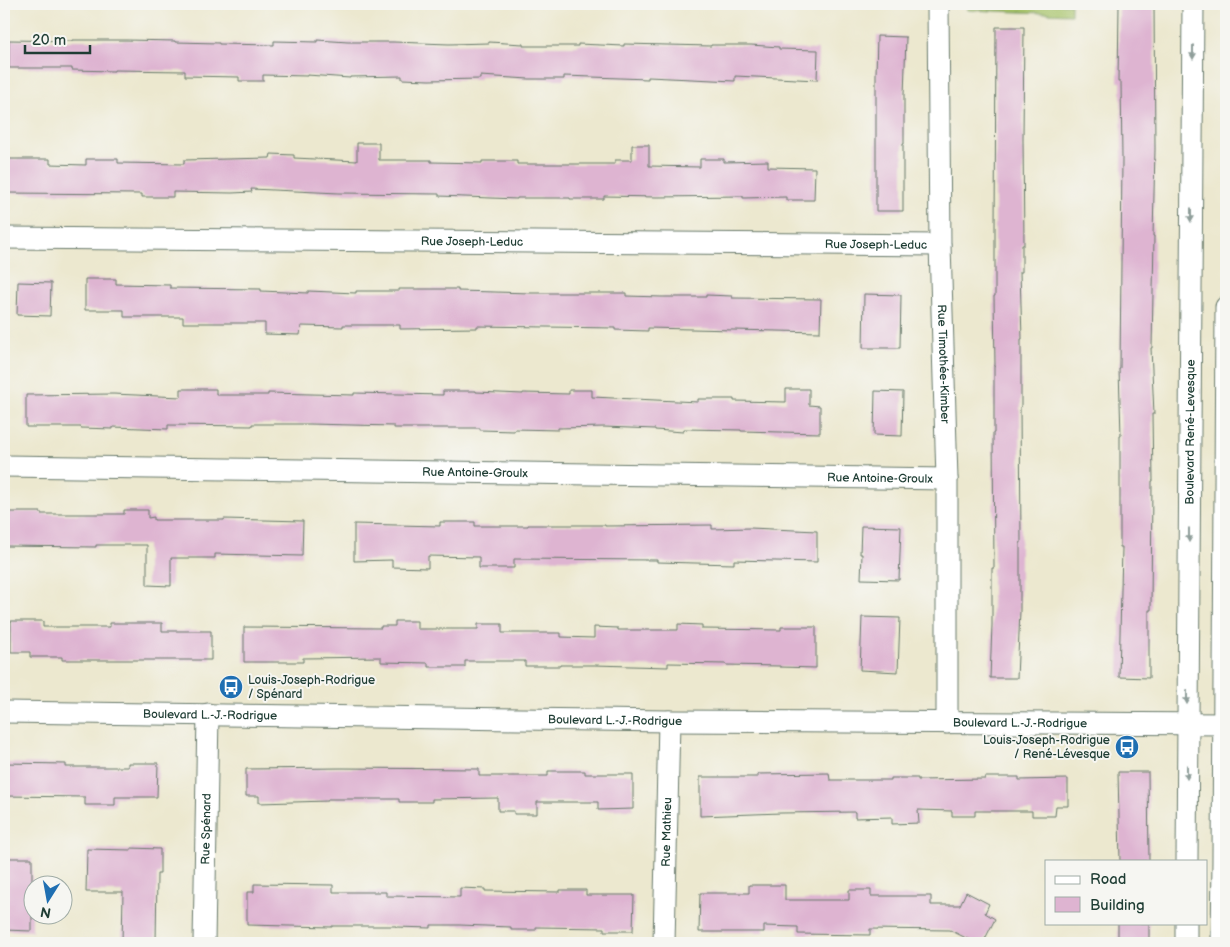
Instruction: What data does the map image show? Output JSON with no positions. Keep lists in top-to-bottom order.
{
  "streets": {
    "street": [
      "Rue Joseph-Leduc",
      "Rue Timothée-Kimber",
      "Boulevard René-Levesque",
      "Rue Antoine-Groulx",
      "Boulevard L.-J.-Rodrigue",
      "Rue Spénard",
      "Rue Mathieu"
    ]
  },
  "crossings": [
    ["Rue Joseph-Leduc", "Rue Timothée-Kimber"],
    ["Rue Timothée-Kimber", "Rue Antoine-Groulx"],
    ["Rue Timothée-Kimber", "Boulevard L.-J.-Rodrigue"],
    ["Boulevard René-Levesque", "Boulevard L.-J.-Rodrigue"],
    ["Boulevard L.-J.-Rodrigue", "Rue Spénard"],
    ["Boulevard L.-J.-Rodrigue", "Rue Mathieu"]
  ],
  "places": {
    "bus stop": ["Louis-Joseph-Rodrigue / Spénard", "Louis-Joseph-Rodrigue / René-Lévesque"]
  },
  "legend": ["Road", "Building"],
  "scale_bar": "20 m",
  "north": "bottom"
}
